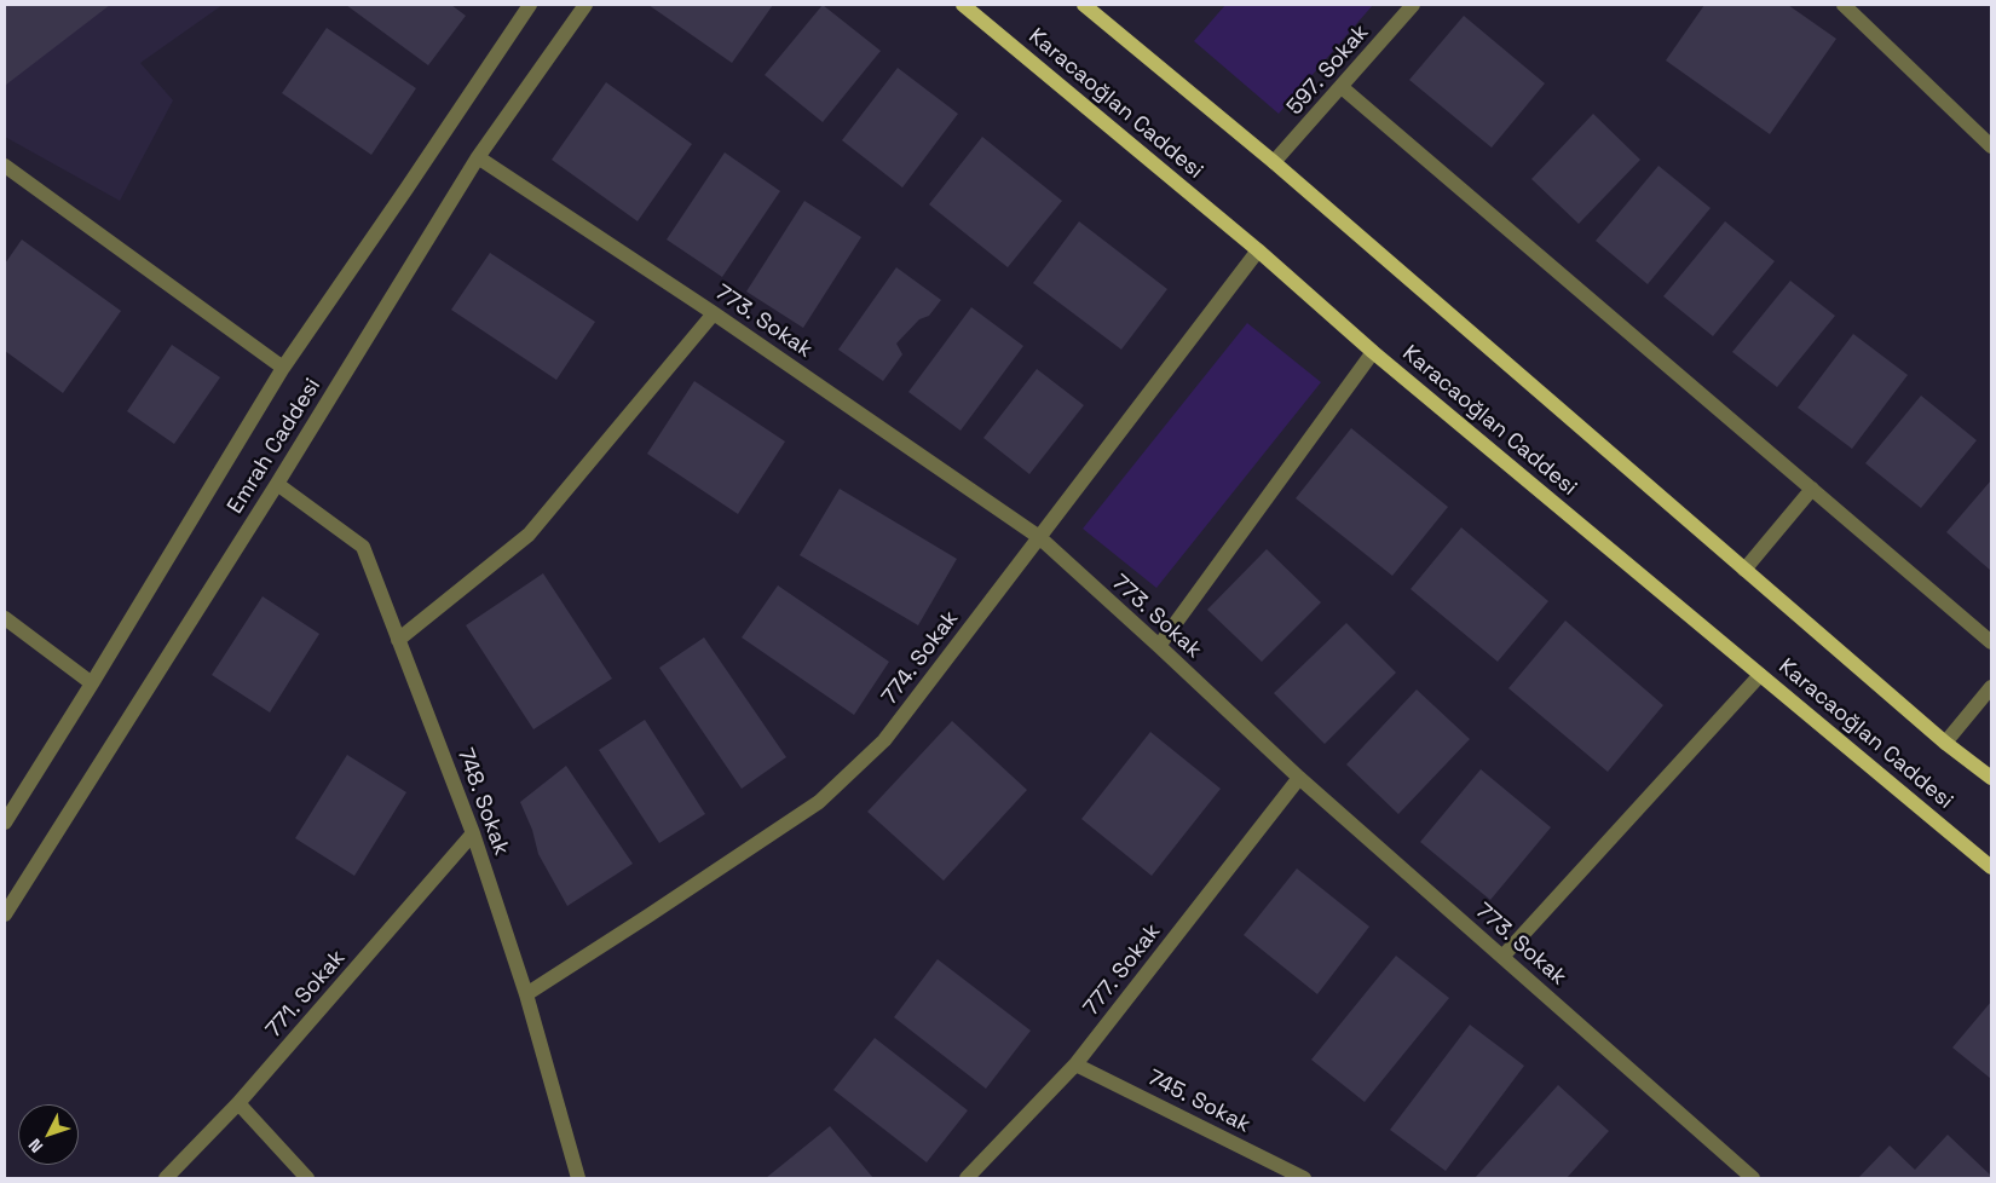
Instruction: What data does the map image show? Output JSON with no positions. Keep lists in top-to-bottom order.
{
  "streets": {
    "main road": ["Karacaoğlan Caddesi"],
    "street": [
      "597. Sokak",
      "773. Sokak",
      "Emrah Caddesi",
      "774. Sokak",
      "748. Sokak",
      "777. Sokak",
      "771. Sokak",
      "745. Sokak"
    ]
  },
  "crossings": [
    ["Karacaoğlan Caddesi", "774. Sokak"],
    ["773. Sokak", "Emrah Caddesi"],
    ["773. Sokak", "774. Sokak"],
    ["773. Sokak", "777. Sokak"],
    ["Emrah Caddesi", "748. Sokak"],
    ["774. Sokak", "748. Sokak"],
    ["748. Sokak", "771. Sokak"],
    ["777. Sokak", "745. Sokak"]
  ],
  "north": "bottom left"
}
